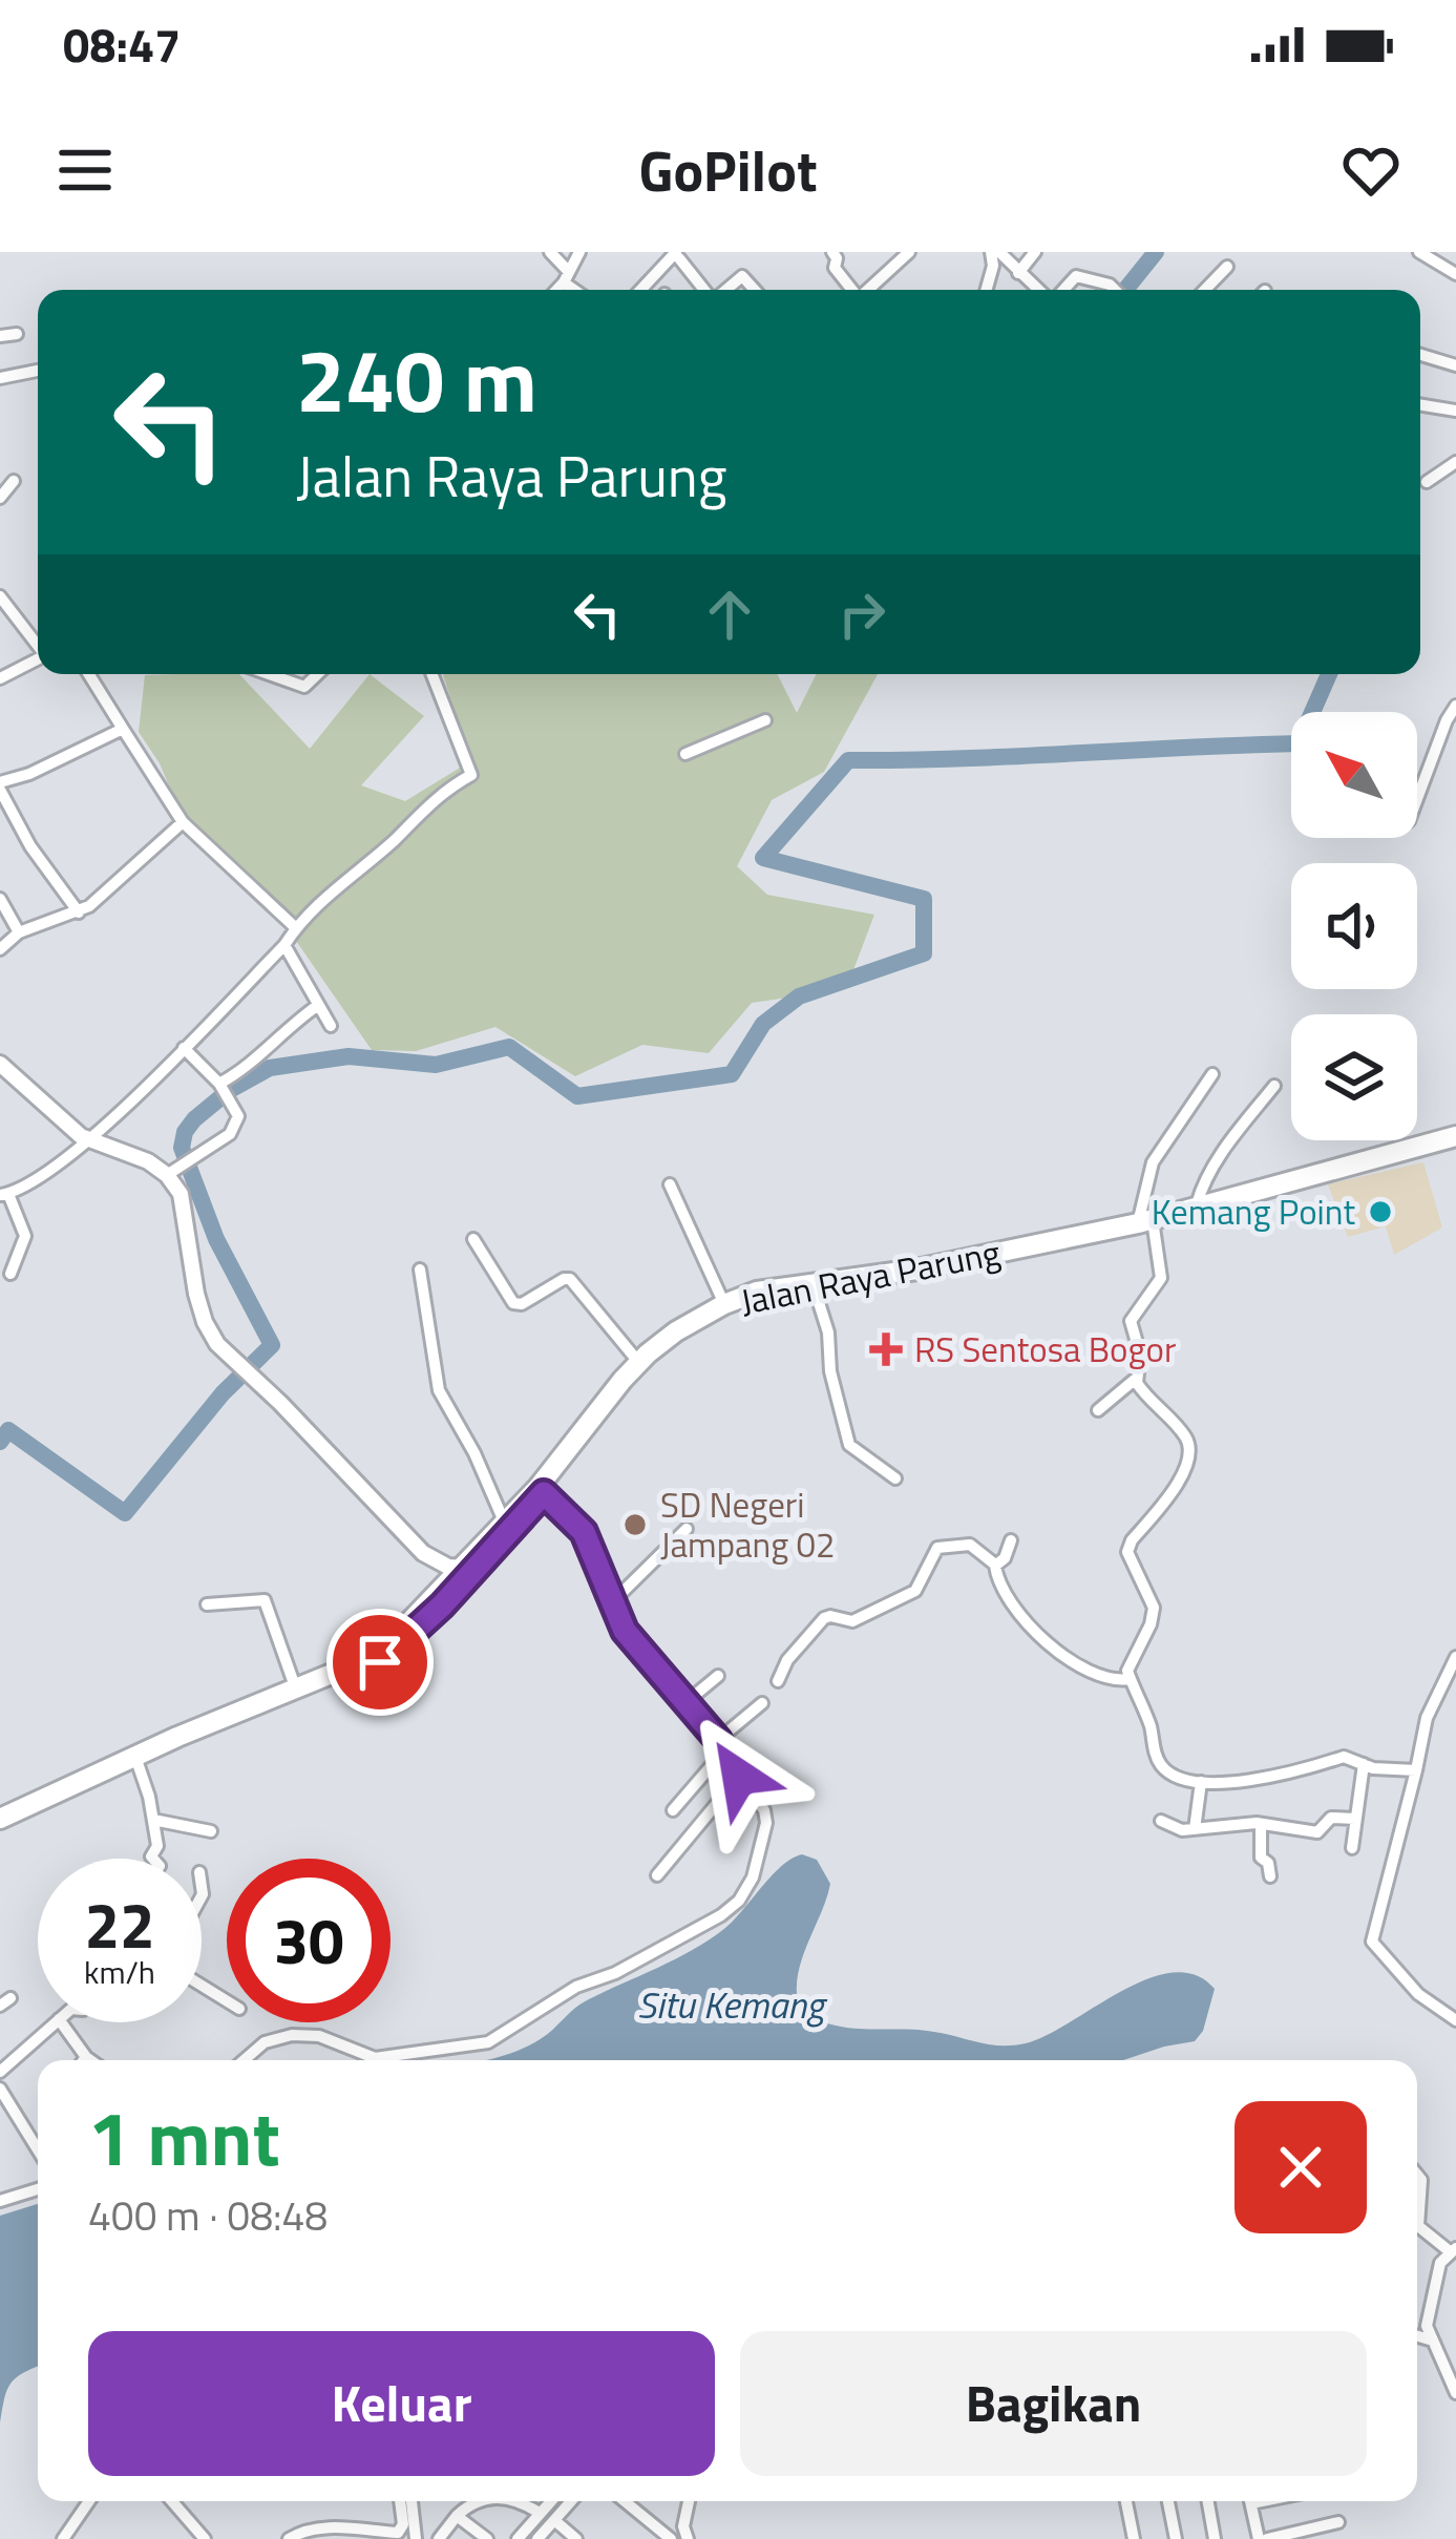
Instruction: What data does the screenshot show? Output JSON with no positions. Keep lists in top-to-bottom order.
{
  "streets": {
    "highway": ["Jalan Raya Parung"]
  },
  "water": ["Situ Kemang"],
  "places": {
    "other": ["Kemang Point", "SD Negeri Jampang 02"],
    "health": ["RS Sentosa Bogor"]
  },
  "north": "top left",
  "page": {
    "status": "08:47",
    "header": "GoPilot",
    "turn": ["240 m", "Jalan Raya Parung"],
    "speed": "22 km/h",
    "limit": "30",
    "heading": ["1 mnt", "400 m · 08:48"],
    "buttons": ["Keluar", "Bagikan"]
  }
}
